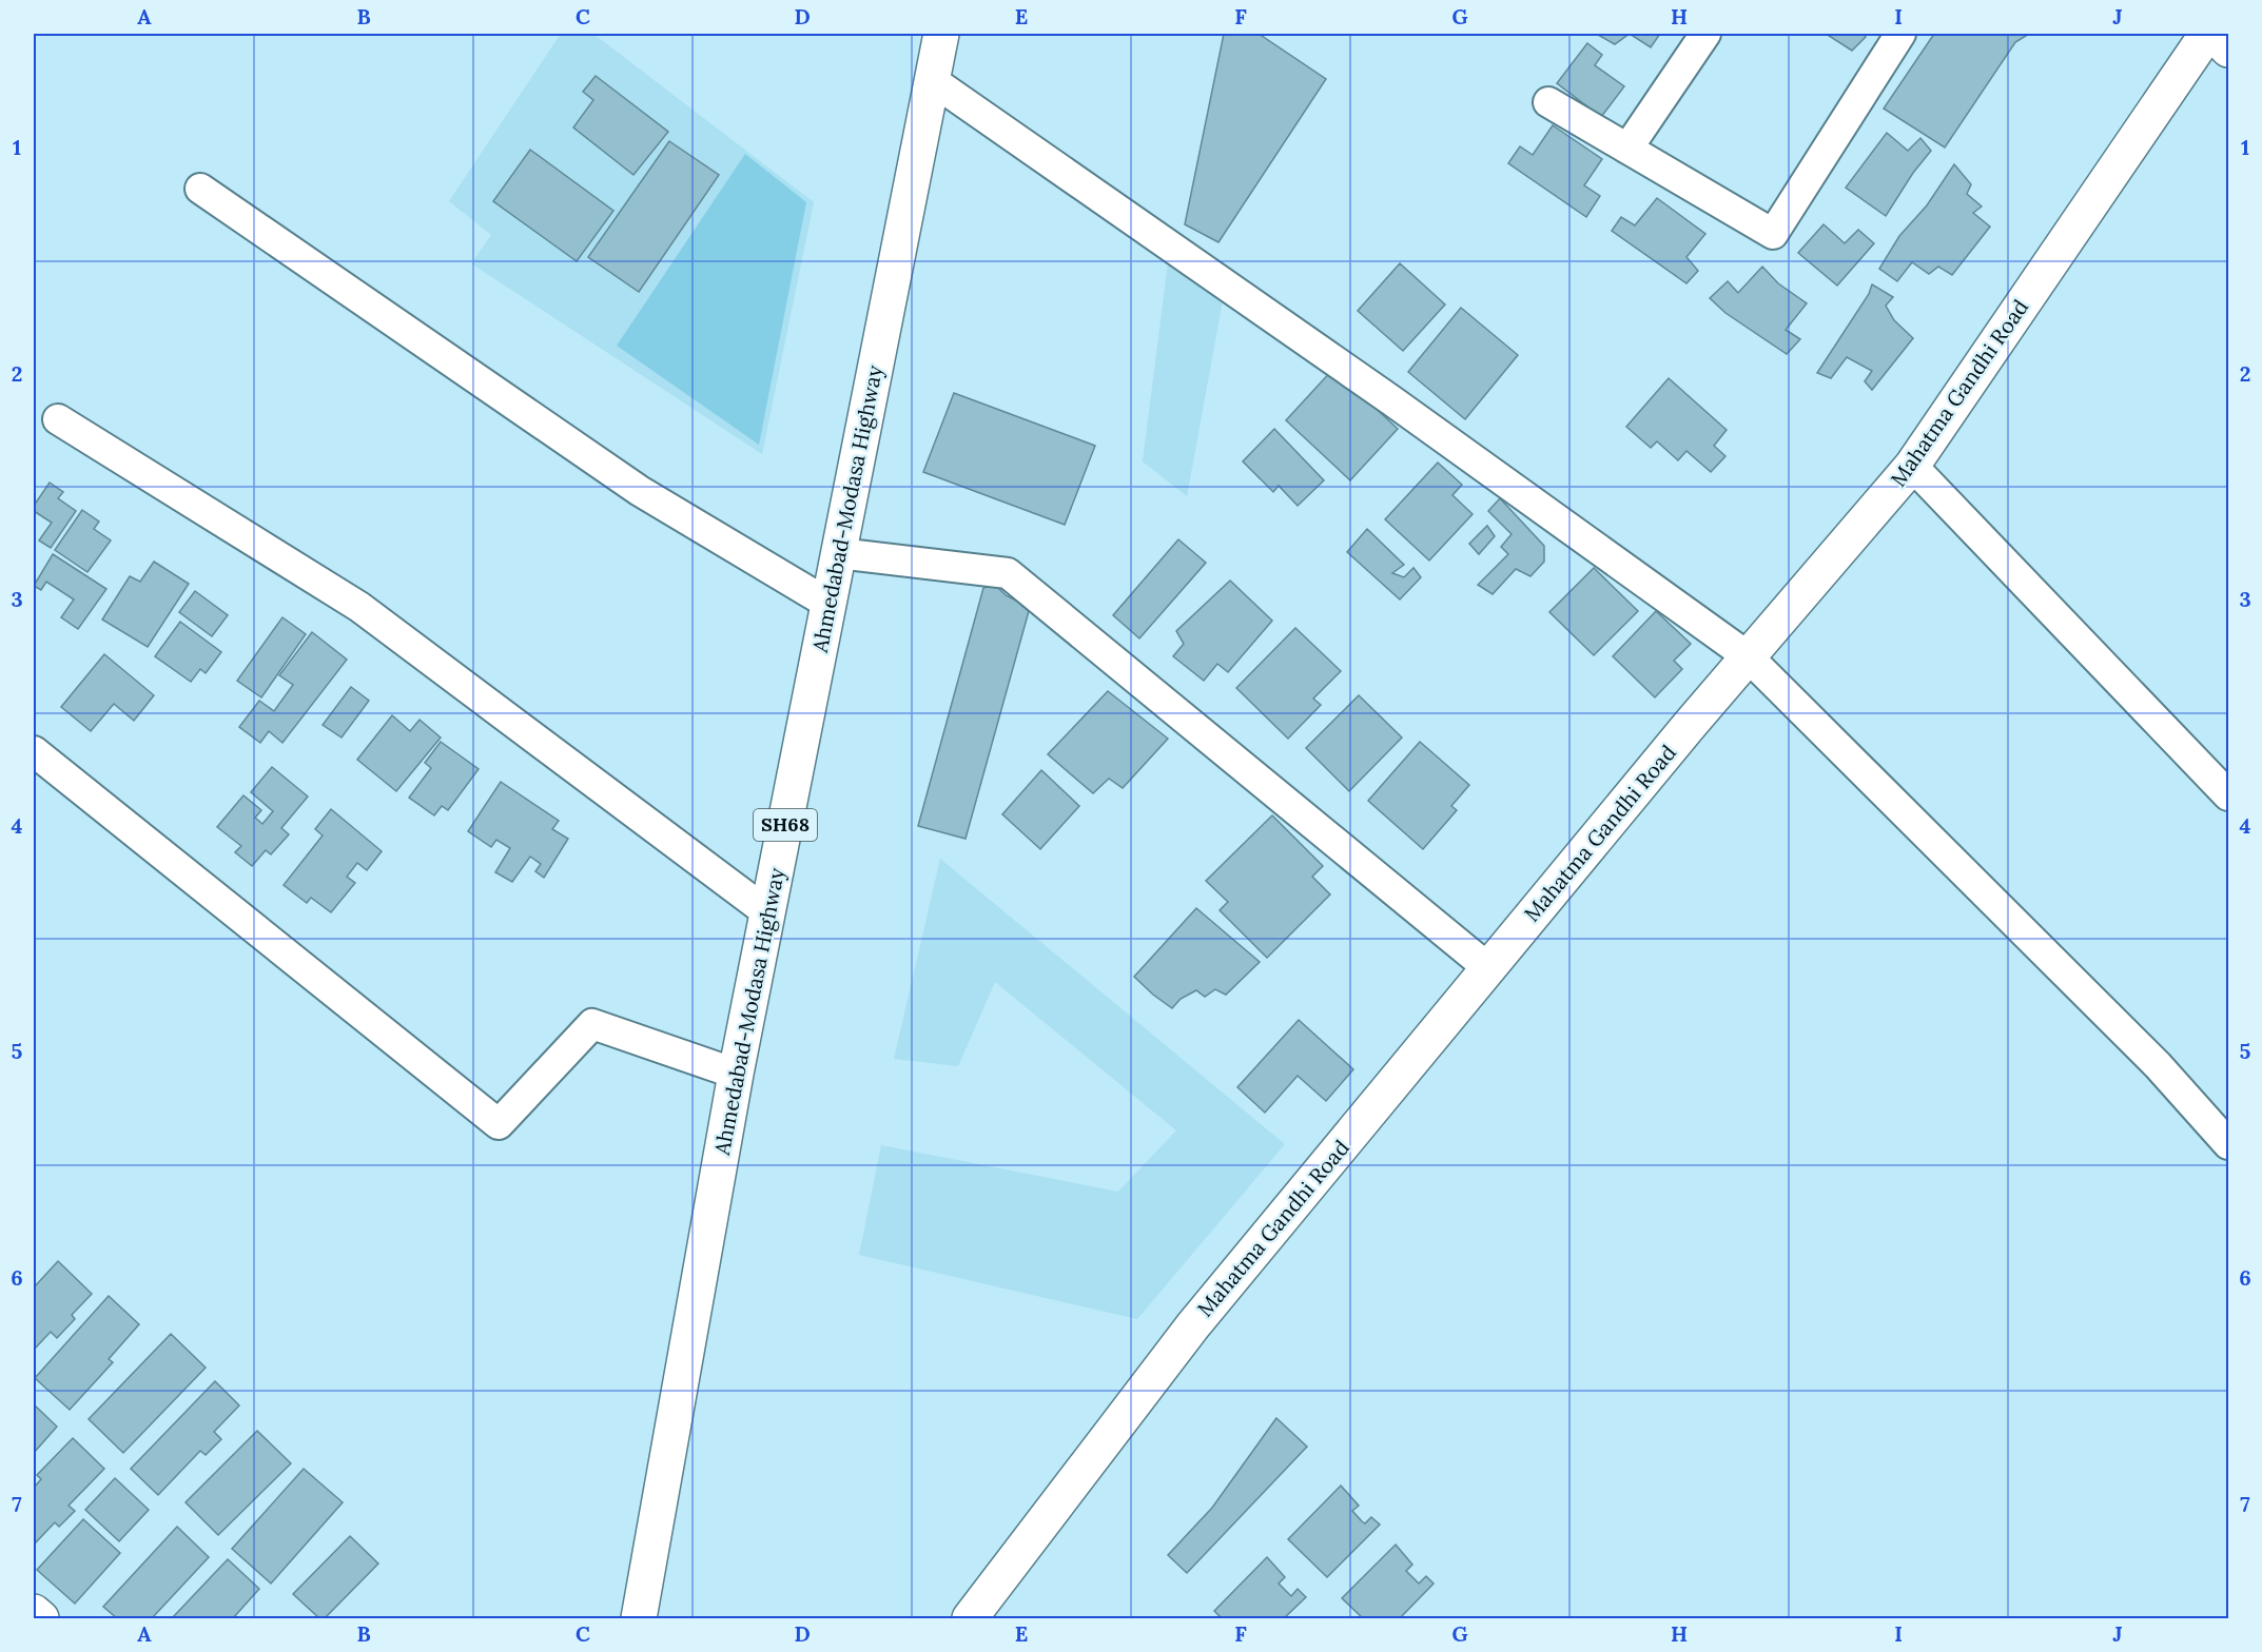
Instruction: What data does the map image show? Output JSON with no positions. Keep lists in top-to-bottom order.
{
  "streets": {
    "street": ["Mahatma Gandhi Road", "Ahmedabad-Modasa Highway", "SH68"]
  },
  "grid": {
    "columns": [
      "A",
      "B",
      "C",
      "D",
      "E",
      "F",
      "G",
      "H",
      "I",
      "J"
    ],
    "rows": [
      "1",
      "2",
      "3",
      "4",
      "5",
      "6",
      "7"
    ]
  }
}
